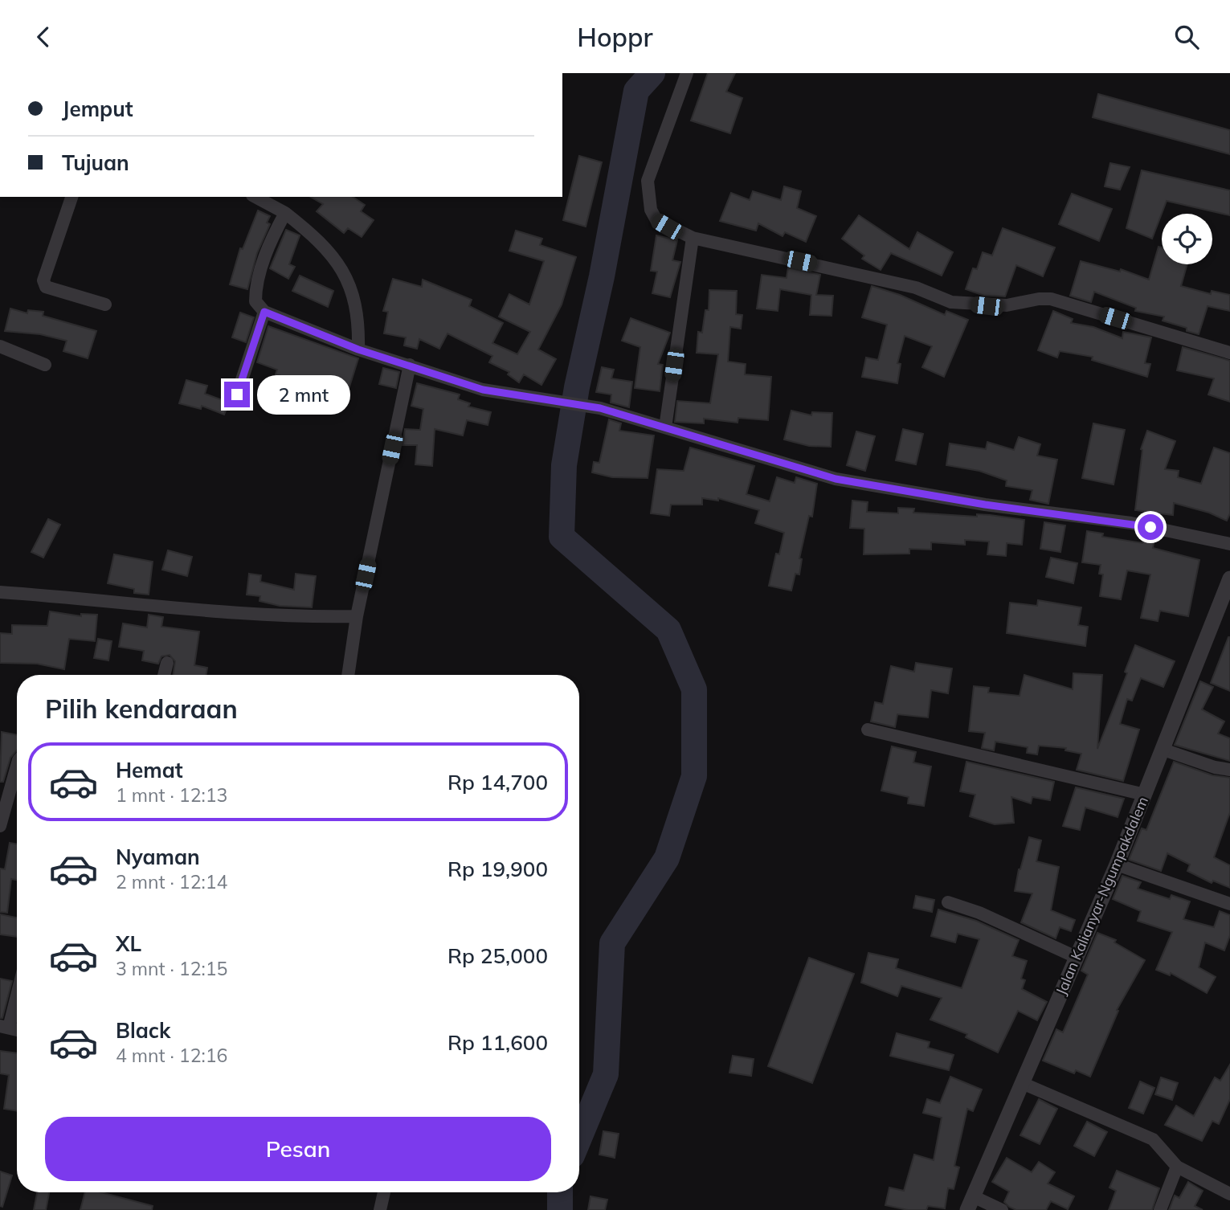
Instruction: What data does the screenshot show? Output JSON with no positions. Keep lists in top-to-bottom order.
{
  "streets": {
    "street": ["Jalan Kalianyar-Ngumpakdalem"]
  },
  "page": {
    "header": "Hoppr",
    "banner": ["Jemput", "Tujuan"],
    "bubble": "2 mnt",
    "heading": "Pilih kendaraan",
    "list": [
      {
        "name": "Hemat",
        "note": "1 mnt · 12:13",
        "value": "Rp 14,700"
      },
      {
        "name": "Nyaman",
        "note": "2 mnt · 12:14",
        "value": "Rp 19,900"
      },
      {
        "name": "XL",
        "note": "3 mnt · 12:15",
        "value": "Rp 25,000"
      },
      {
        "name": "Black",
        "note": "4 mnt · 12:16",
        "value": "Rp 11,600"
      }
    ],
    "buttons": "Pesan"
  }
}
